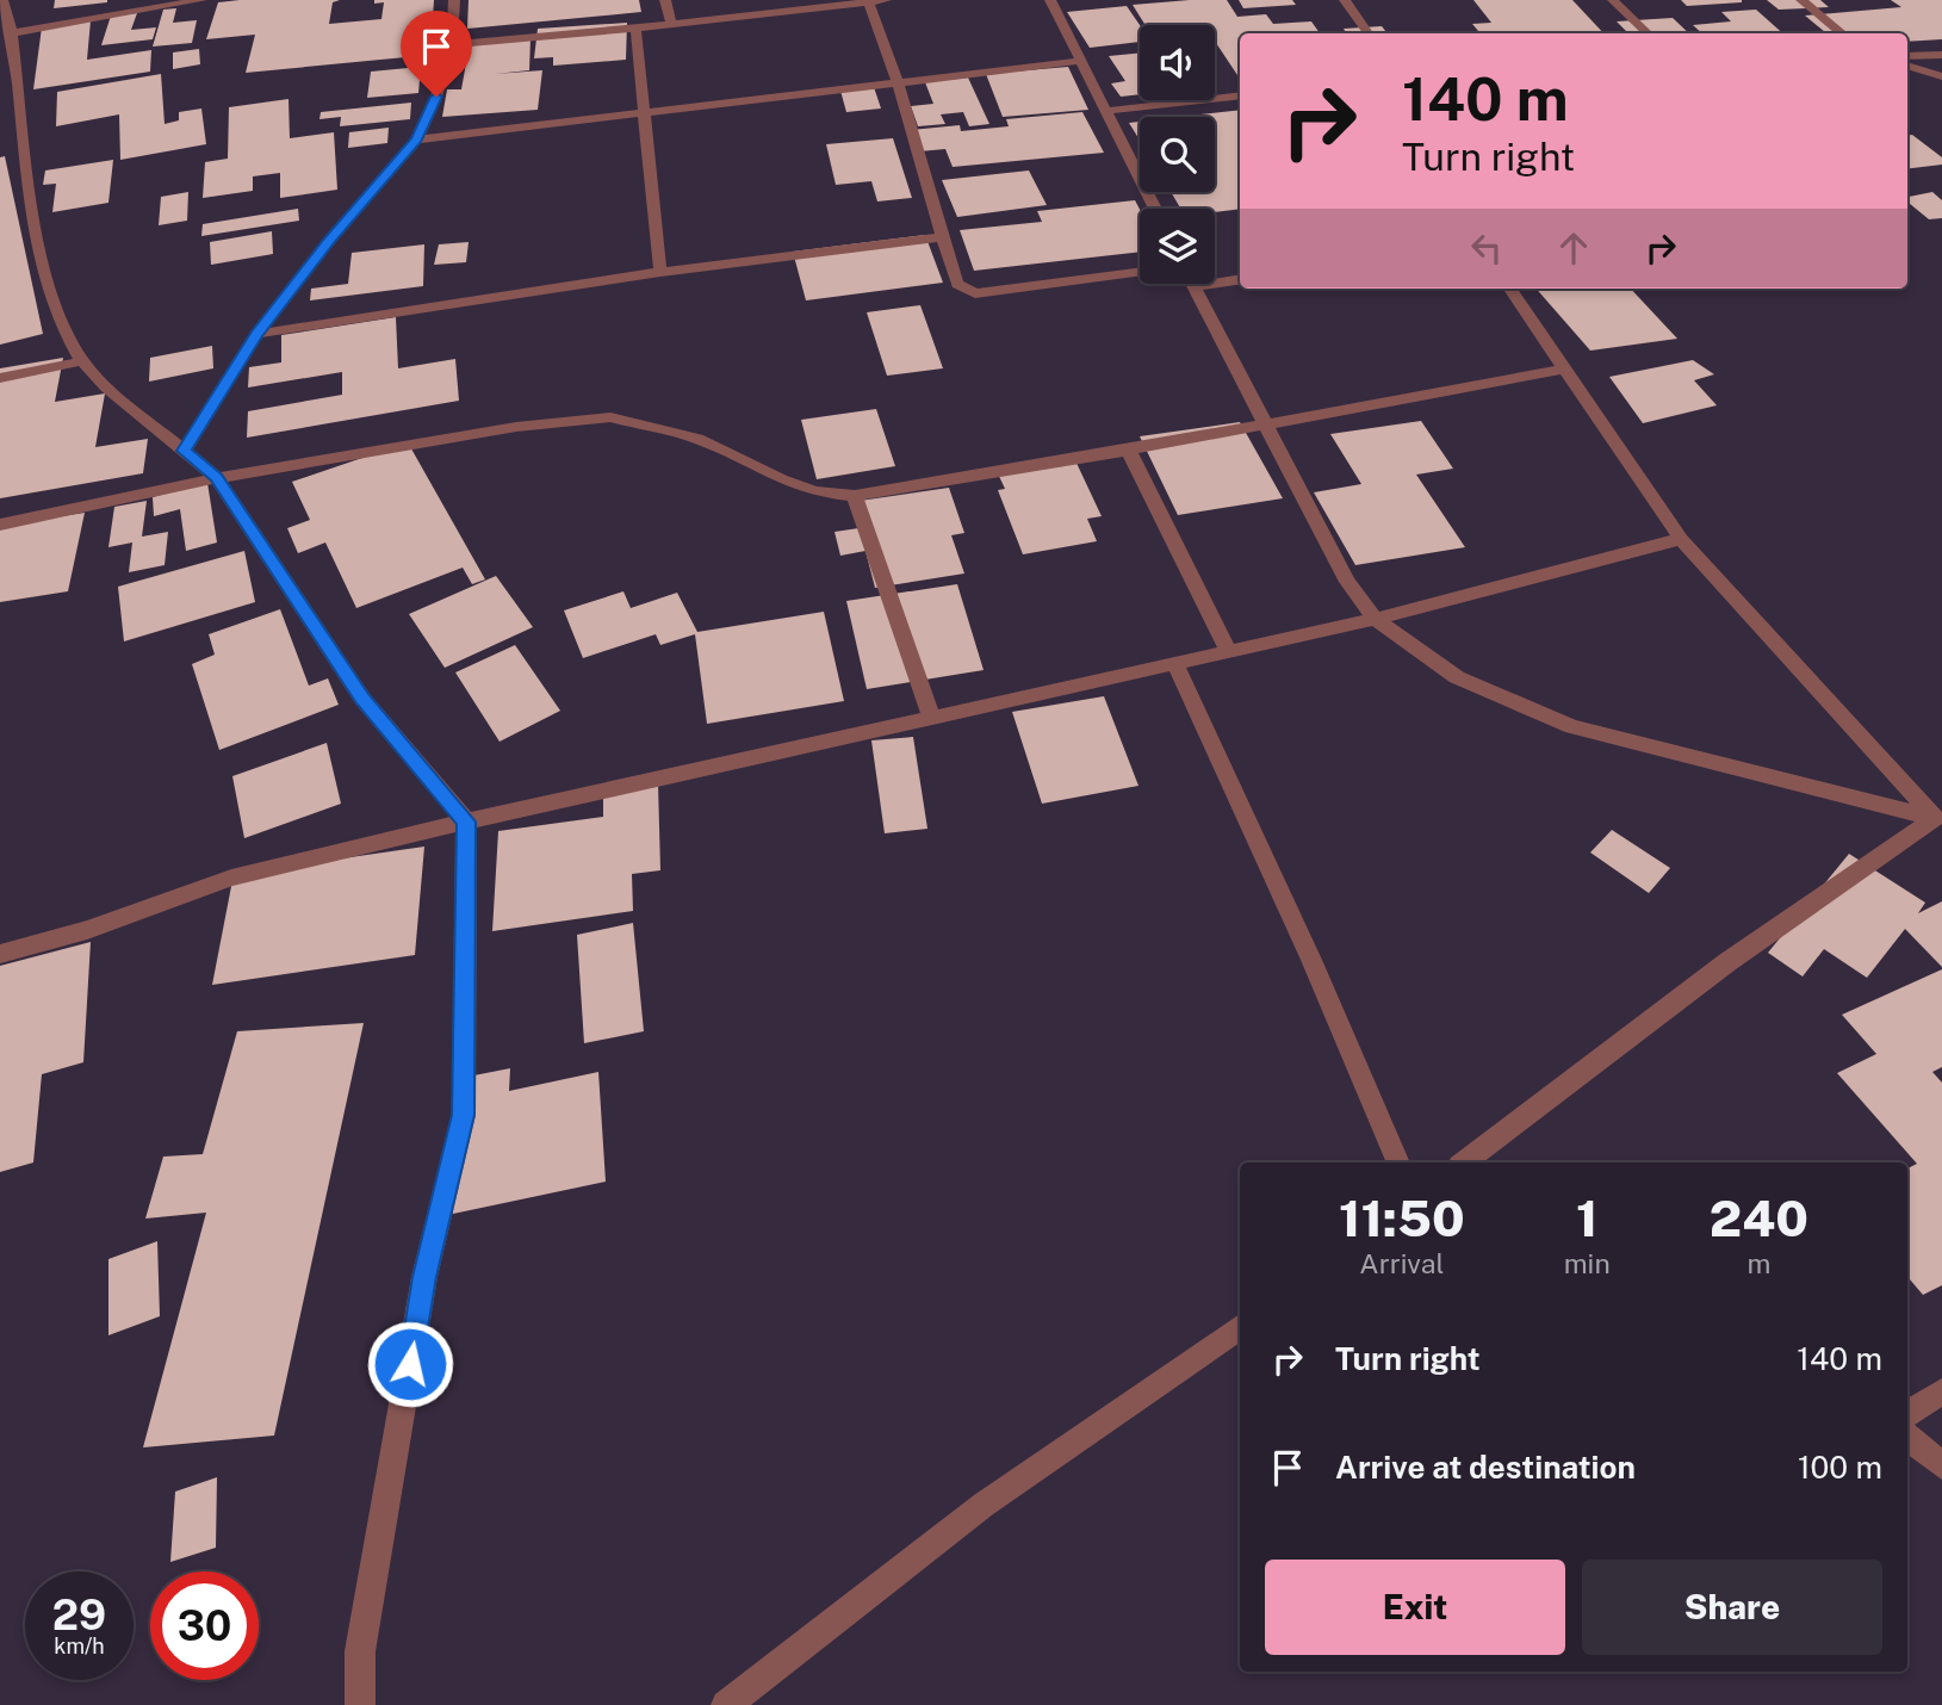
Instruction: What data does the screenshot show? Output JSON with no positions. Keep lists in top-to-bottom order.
{
  "page": {
    "turn": ["140 m", "Turn right"],
    "eta": [
      "11:50",
      "Arrival",
      "1",
      "min",
      "240",
      "m"
    ],
    "list": [
      {
        "name": "Turn right",
        "value": "140 m"
      },
      {
        "name": "Arrive at destination",
        "value": "100 m"
      }
    ],
    "buttons": ["Exit", "Share"],
    "speed": "29 km/h",
    "limit": "30"
  }
}
